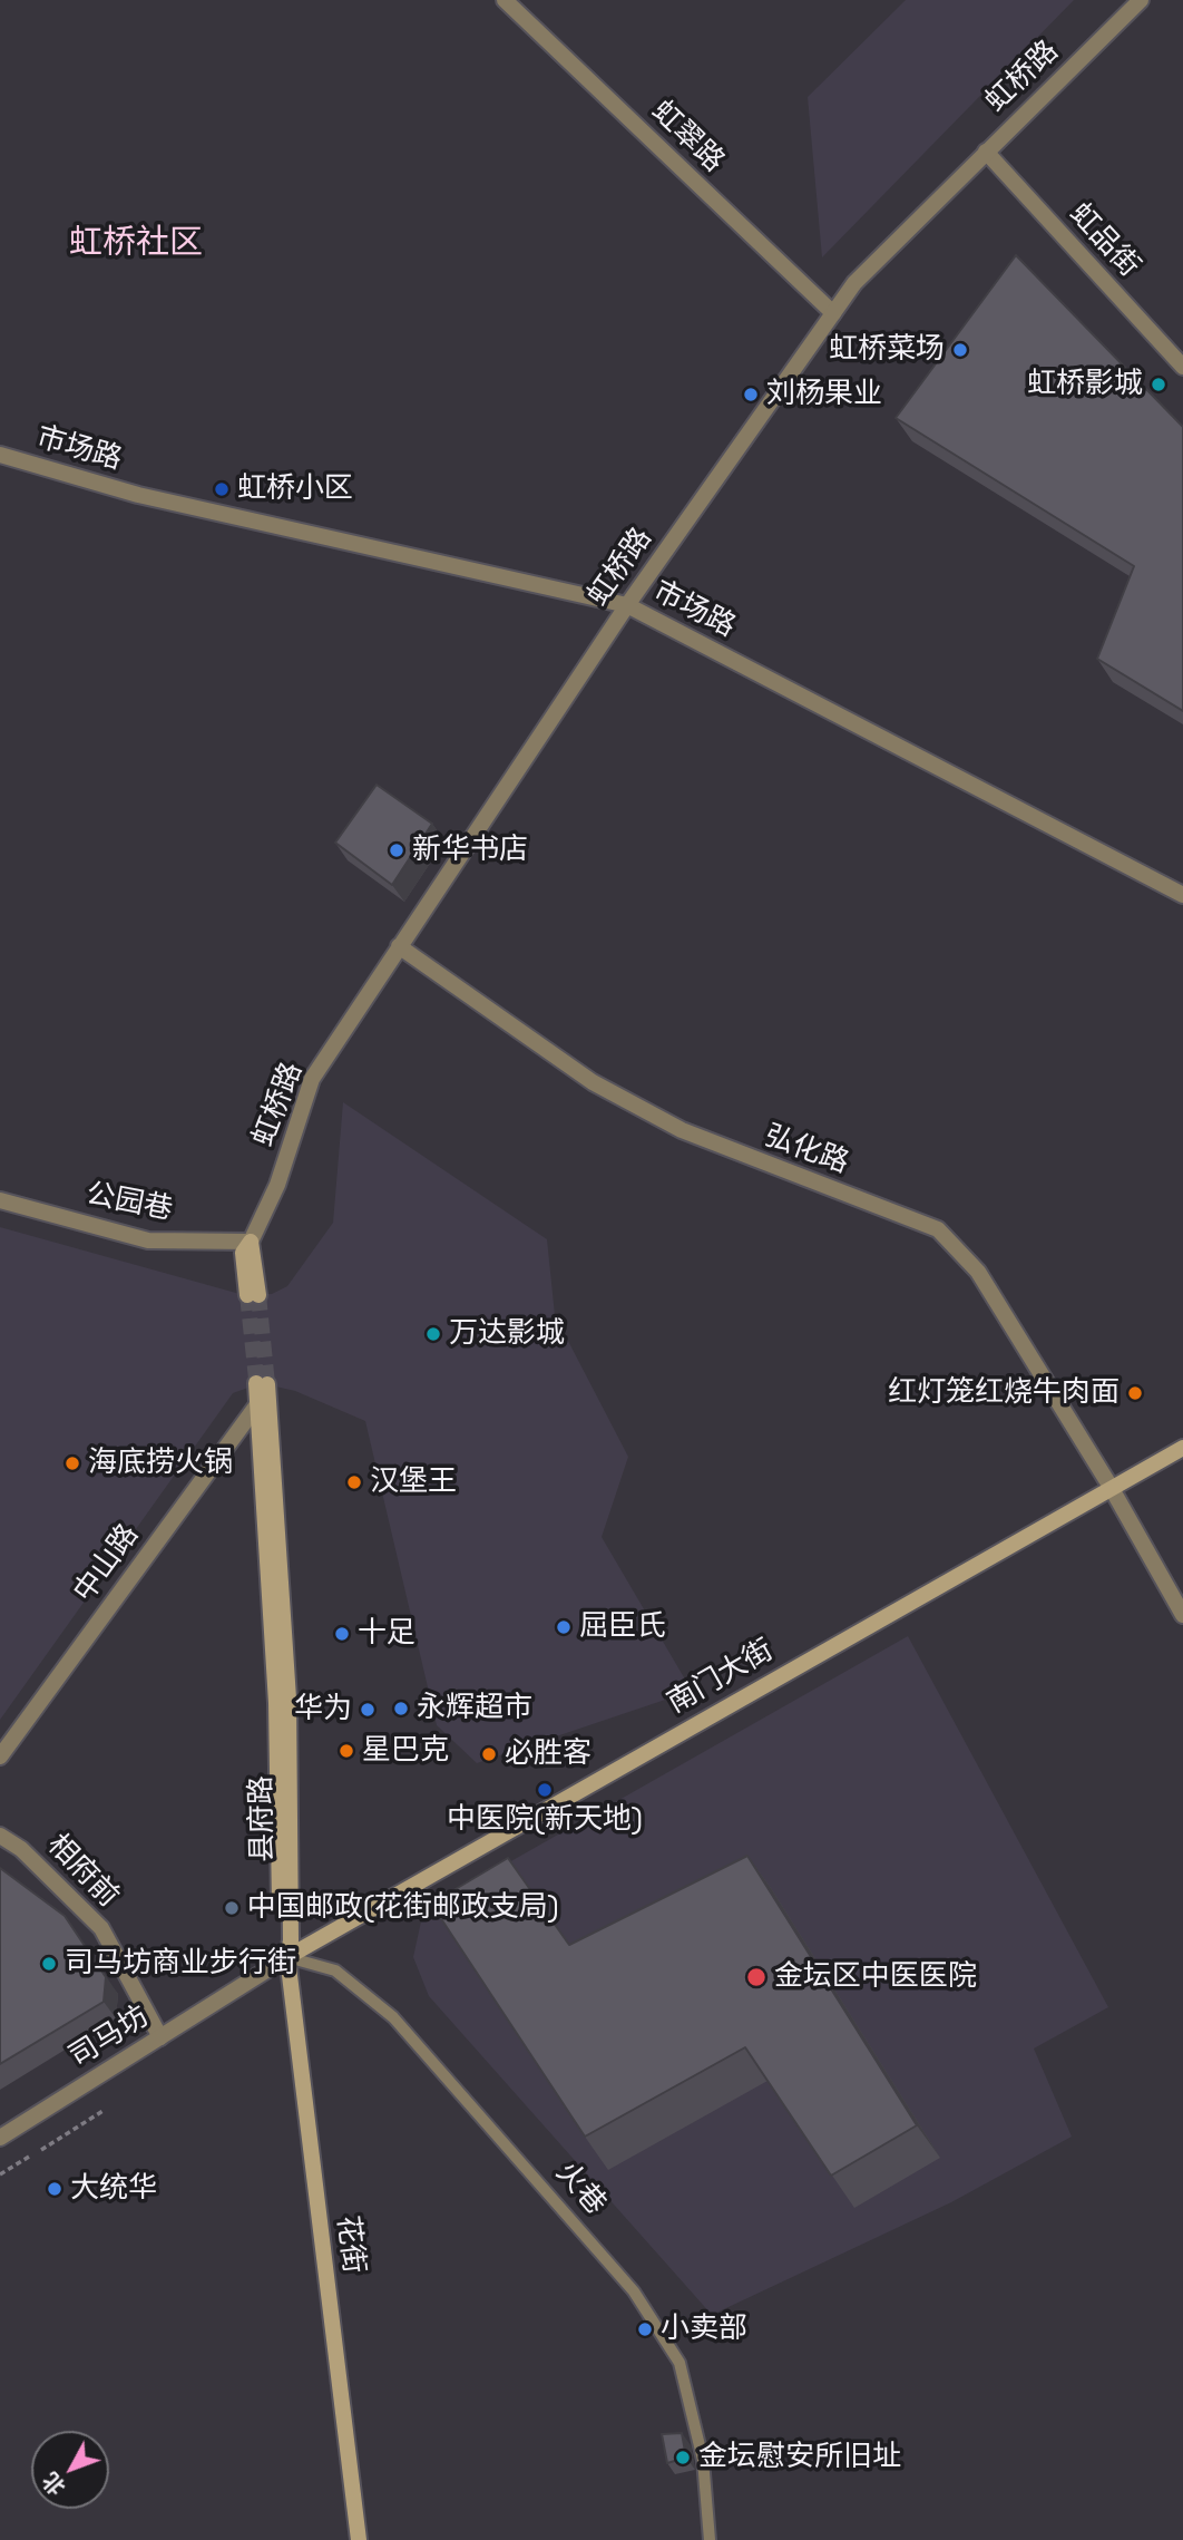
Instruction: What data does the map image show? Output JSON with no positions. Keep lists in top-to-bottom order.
{
  "streets": {
    "main road": ["南门大街", "县府路", "花街"],
    "street": [
      "虹桥路",
      "虹翠路",
      "虹品街",
      "市场路",
      "弘化路",
      "公园巷",
      "中山路",
      "相府前",
      "司马坊"
    ],
    "lane": ["火巷"]
  },
  "crossings": [
    ["虹桥路", "虹翠路"],
    ["虹桥路", "虹品街"],
    ["虹桥路", "市场路"],
    ["虹桥路", "弘化路"],
    ["虹桥路", "公园巷"],
    ["弘化路", "南门大街"],
    ["中山路", "县府路"],
    ["南门大街", "县府路"],
    ["南门大街", "司马坊"],
    ["南门大街", "火巷"],
    ["南门大街", "花街"],
    ["县府路", "司马坊"],
    ["县府路", "火巷"],
    ["县府路", "花街"],
    ["相府前", "司马坊"],
    ["司马坊", "火巷"],
    ["司马坊", "花街"],
    ["火巷", "花街"]
  ],
  "districts": ["虹桥社区"],
  "places": [
    "虹桥菜场",
    "虹桥影城",
    "刘杨果业",
    "虹桥小区",
    "新华书店",
    "万达影城",
    "红灯笼红烧牛肉面",
    "海底捞火锅",
    "汉堡王",
    "屈臣氏",
    "十足",
    "永辉超市",
    "华为",
    "星巴克",
    "必胜客",
    "中医院(新天地)",
    "中国邮政(花街邮政支局)",
    "司马坊商业步行街",
    "金坛区中医医院",
    "大统华",
    "小卖部",
    "金坛慰安所旧址"
  ],
  "north": "bottom left"
}
